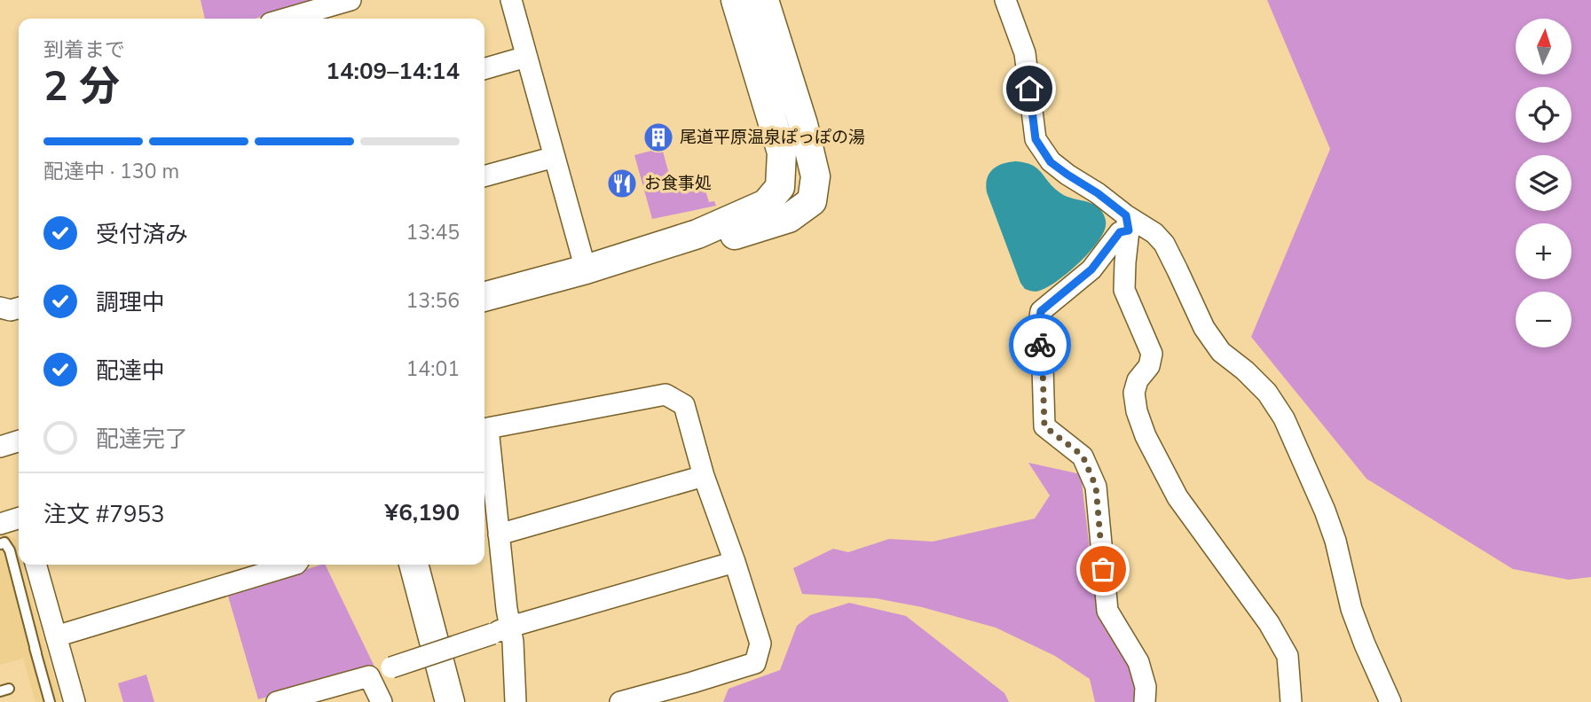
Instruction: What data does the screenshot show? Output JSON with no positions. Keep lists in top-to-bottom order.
{
  "places": {
    "building": ["尾道平原温泉ぽっぽの湯"],
    "restaurant": ["お食事処"]
  },
  "north": "top",
  "page": {
    "map_buttons": ["+", "−"],
    "heading": ["2 分", "到着まで", "14:09–14:14"],
    "panel": ["注文 #7953", "¥6,190"],
    "bar": "配達中 · 130 m",
    "list": [
      ["受付済み", "13:45"],
      ["調理中", "13:56"],
      ["配達中", "14:01"],
      "配達完了"
    ]
  }
}
